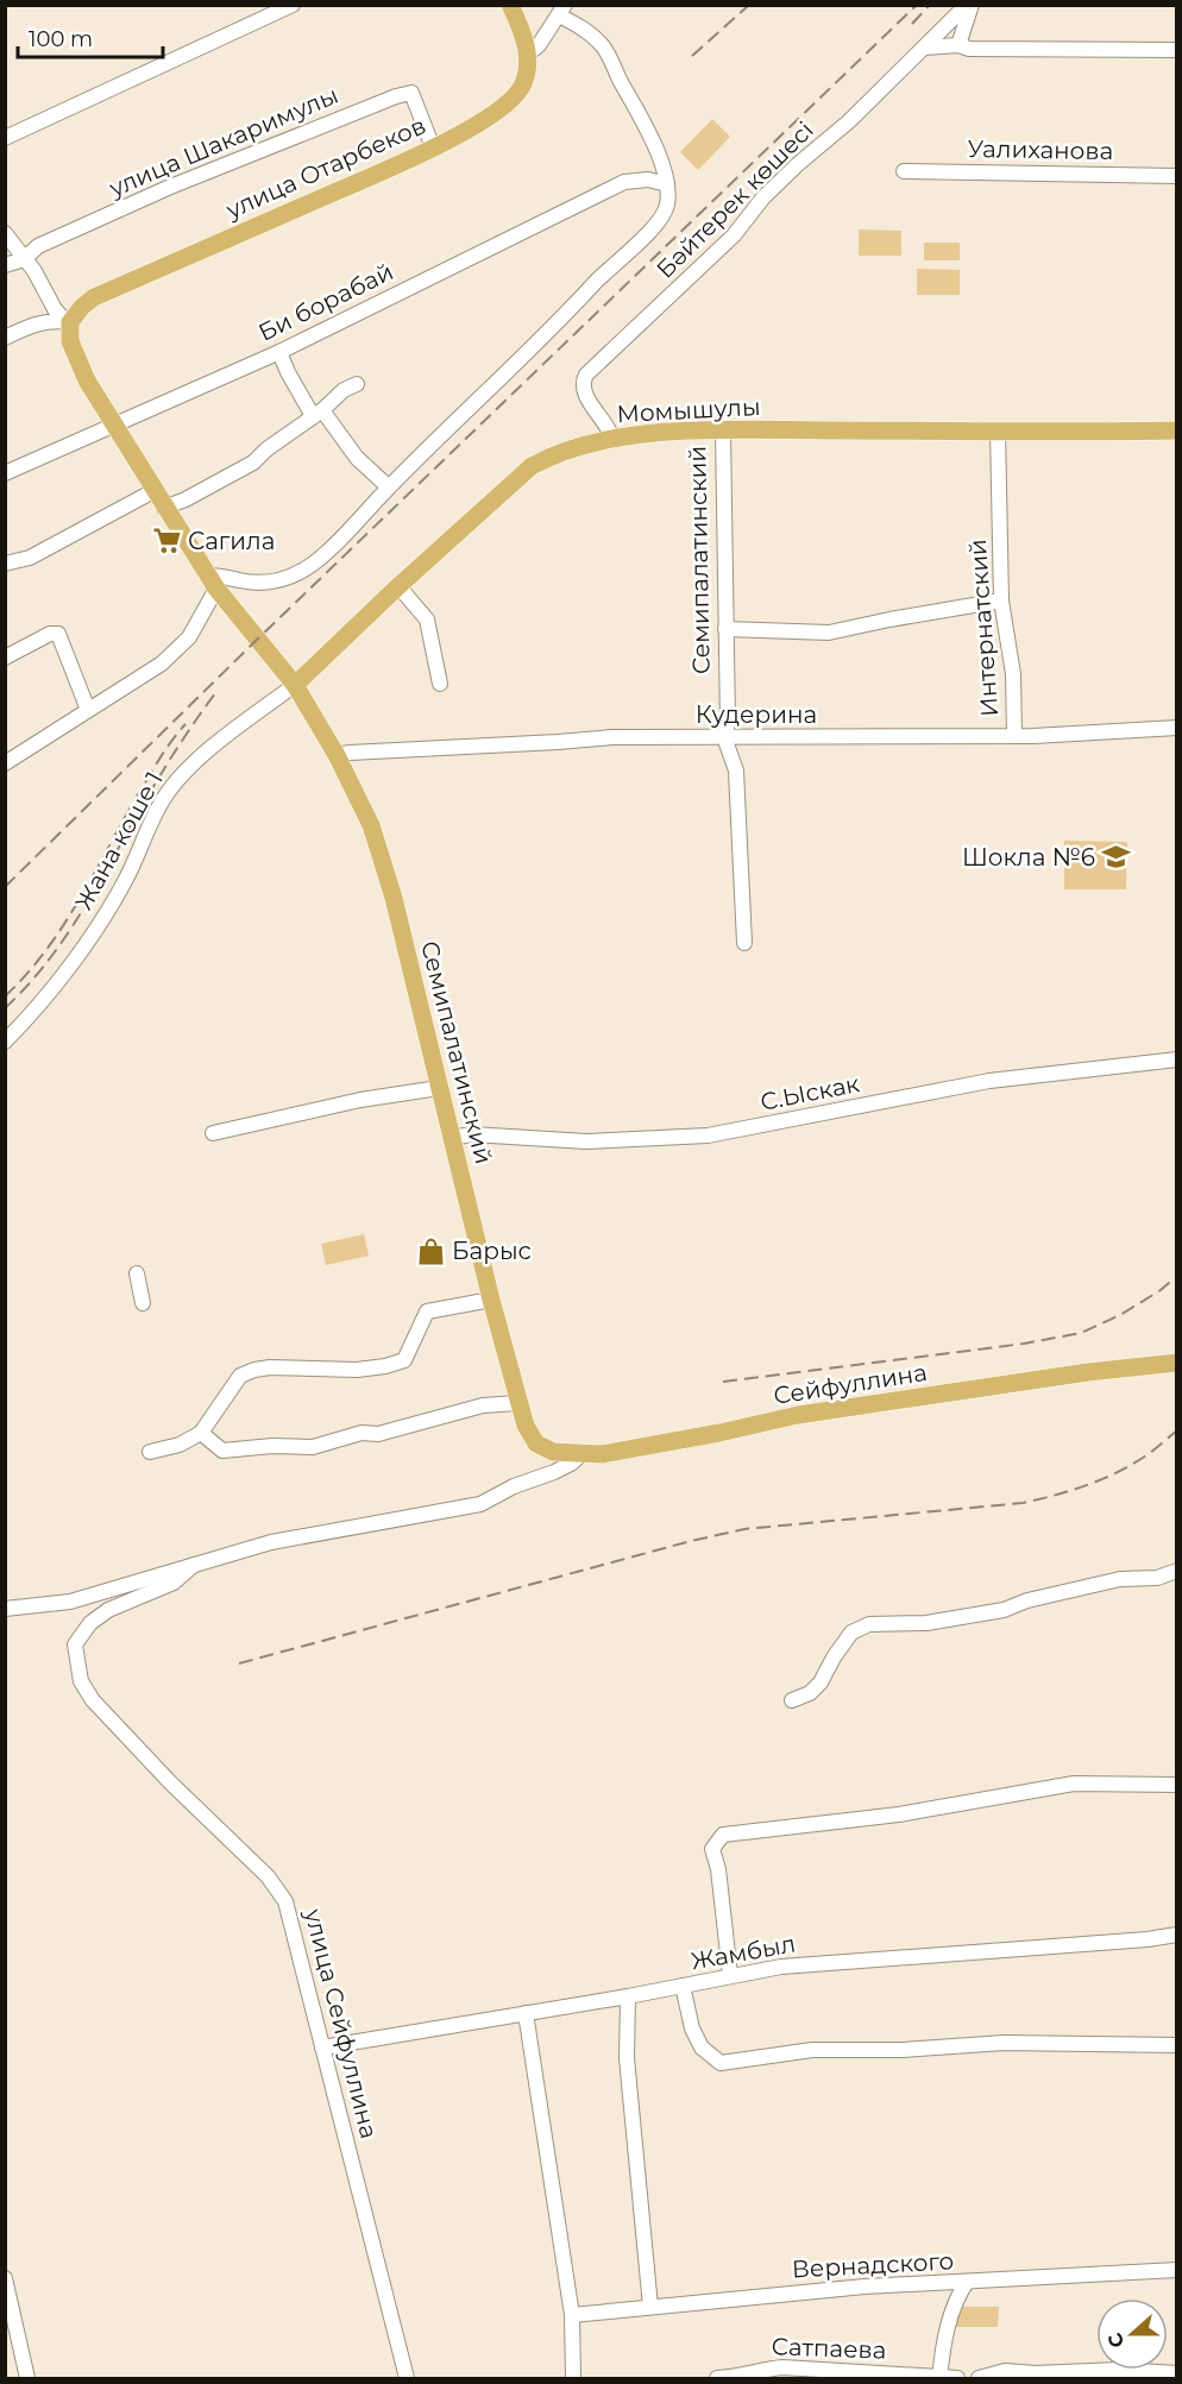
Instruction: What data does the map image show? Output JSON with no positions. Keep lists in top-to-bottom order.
{
  "streets": {
    "main road": [
      "улица Отарбеков",
      "Момышулы",
      "Семипалатинский",
      "Сейфуллина"
    ],
    "street": [
      "улица Шакаримулы",
      "Уалиханова",
      "Бәйтерек көшесі",
      "Би борабай",
      "Интернатский",
      "Кудерина",
      "Жана коше 1",
      "С.Ыскак",
      "Жамбыл",
      "улица Сейфуллина",
      "Вернадского",
      "Сатпаева"
    ]
  },
  "crossings": [
    ["улица Шакаримулы", "улица Отарбеков"],
    ["улица Отарбеков", "Семипалатинский"],
    ["Бәйтерек көшесі", "Момышулы"],
    ["Би борабай", "Семипалатинский"],
    ["Момышулы", "Семипалатинский"],
    ["Момышулы", "Интернатский"],
    ["Момышулы", "Жана коше 1"],
    ["Семипалатинский", "Кудерина"],
    ["Семипалатинский", "Жана коше 1"],
    ["Семипалатинский", "С.Ыскак"],
    ["Семипалатинский", "Сейфуллина"],
    ["Интернатский", "Кудерина"],
    ["Сейфуллина", "улица Сейфуллина"],
    ["Жамбыл", "улица Сейфуллина"]
  ],
  "places": {
    "supermarket": ["Сагила"],
    "school or university": ["Шокла №6"],
    "shop": ["Барыс"]
  },
  "scale_bar": "100 m",
  "north": "left"
}
